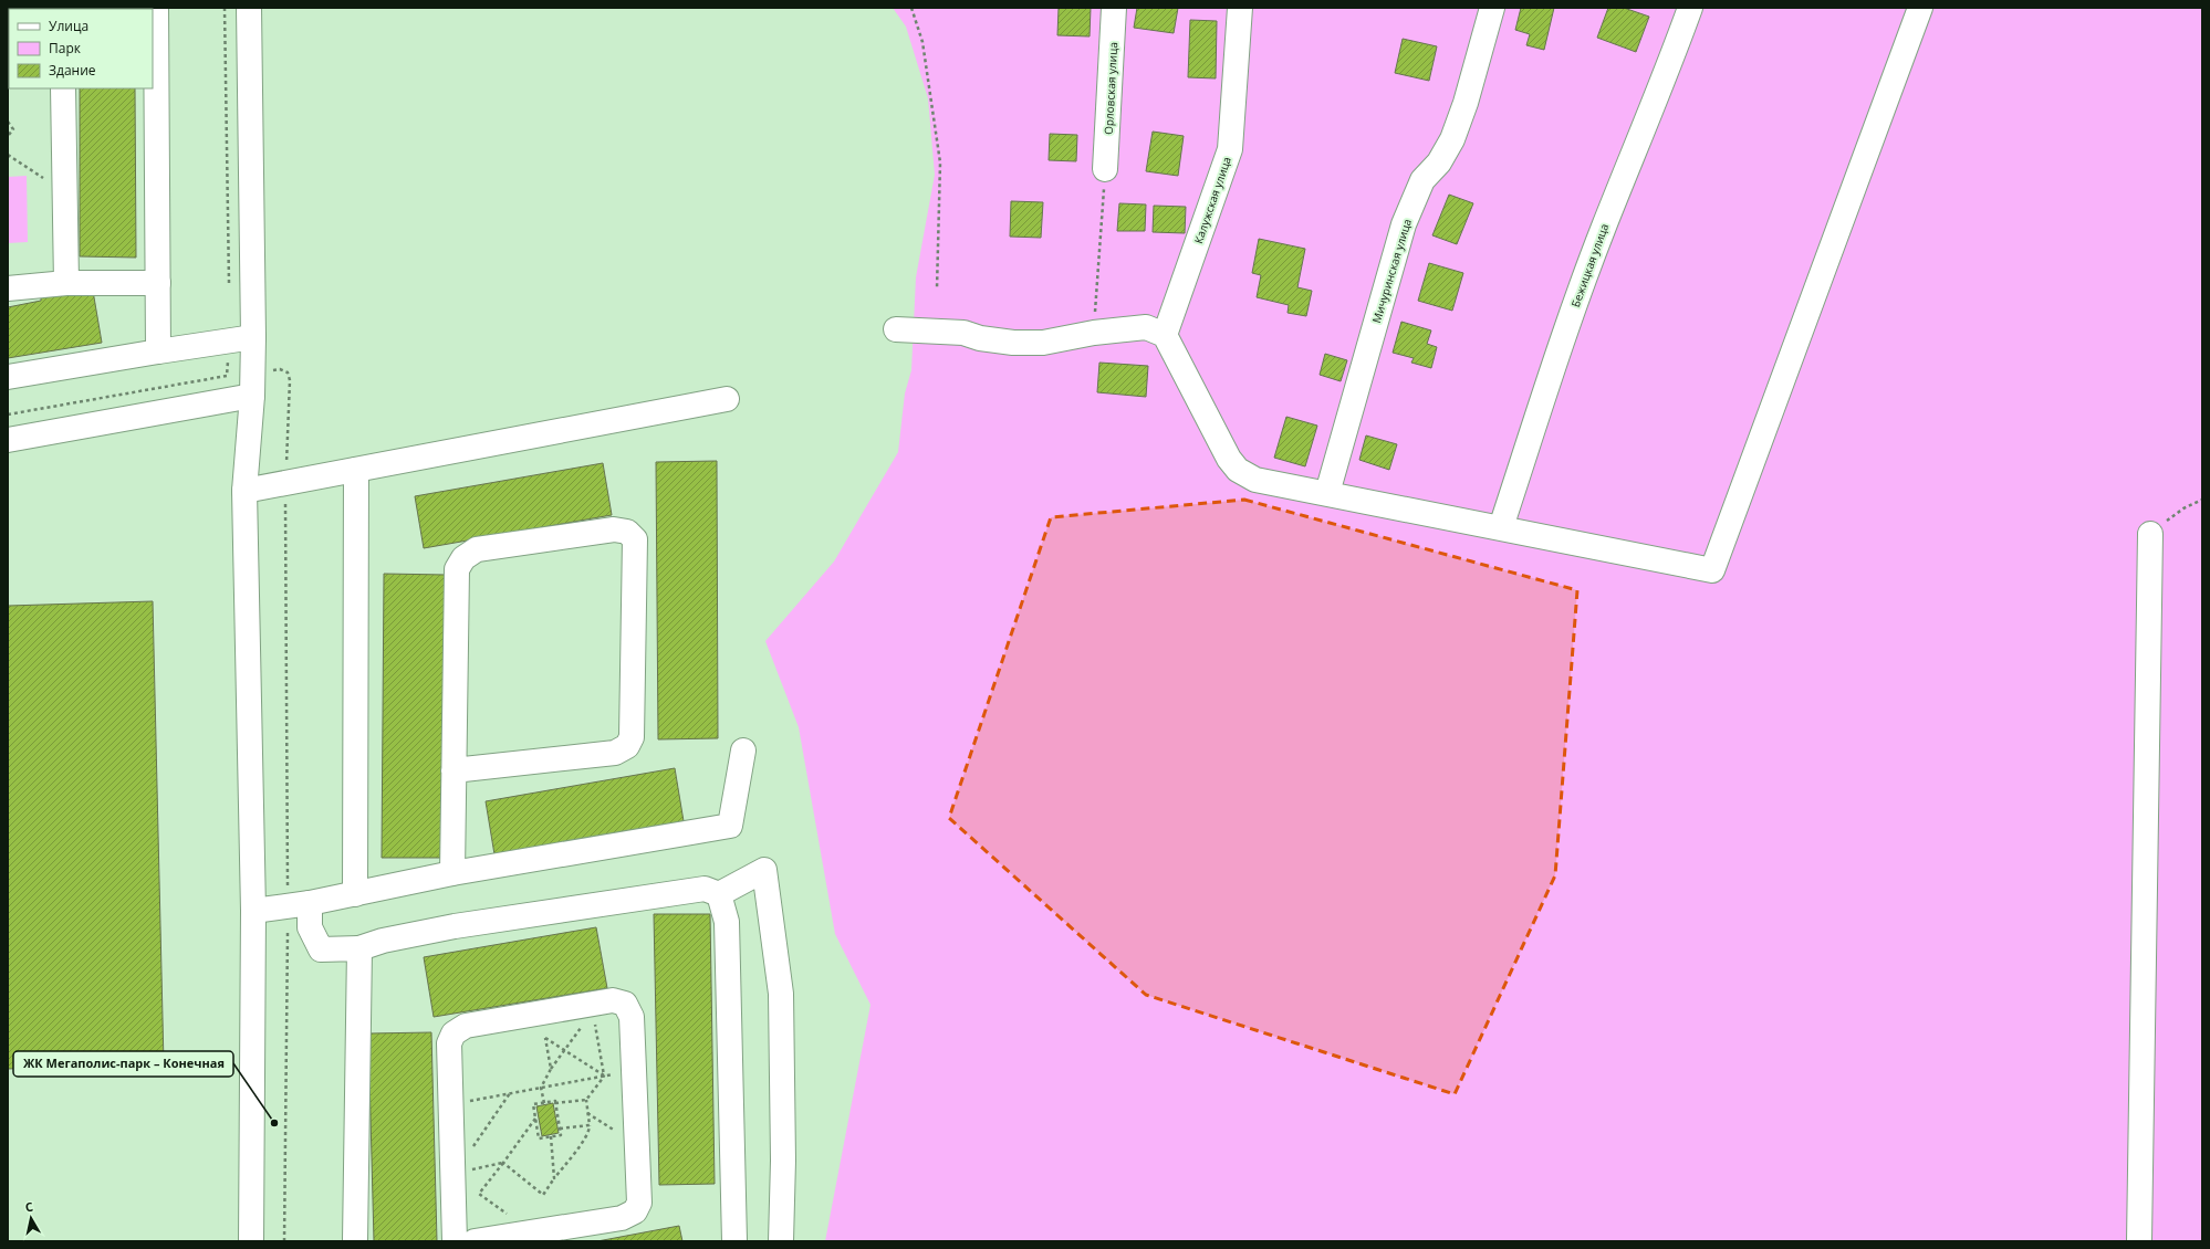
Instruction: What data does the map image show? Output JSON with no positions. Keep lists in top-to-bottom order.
{
  "streets": {
    "street": [
      "Орловская улица",
      "Калужская улица",
      "Бежицкая улица",
      "Мичуринская улица"
    ]
  },
  "places": ["ЖК Мегаполис-парк – Конечная"],
  "legend": ["Улица", "Парк", "Здание"],
  "north": "top"
}
